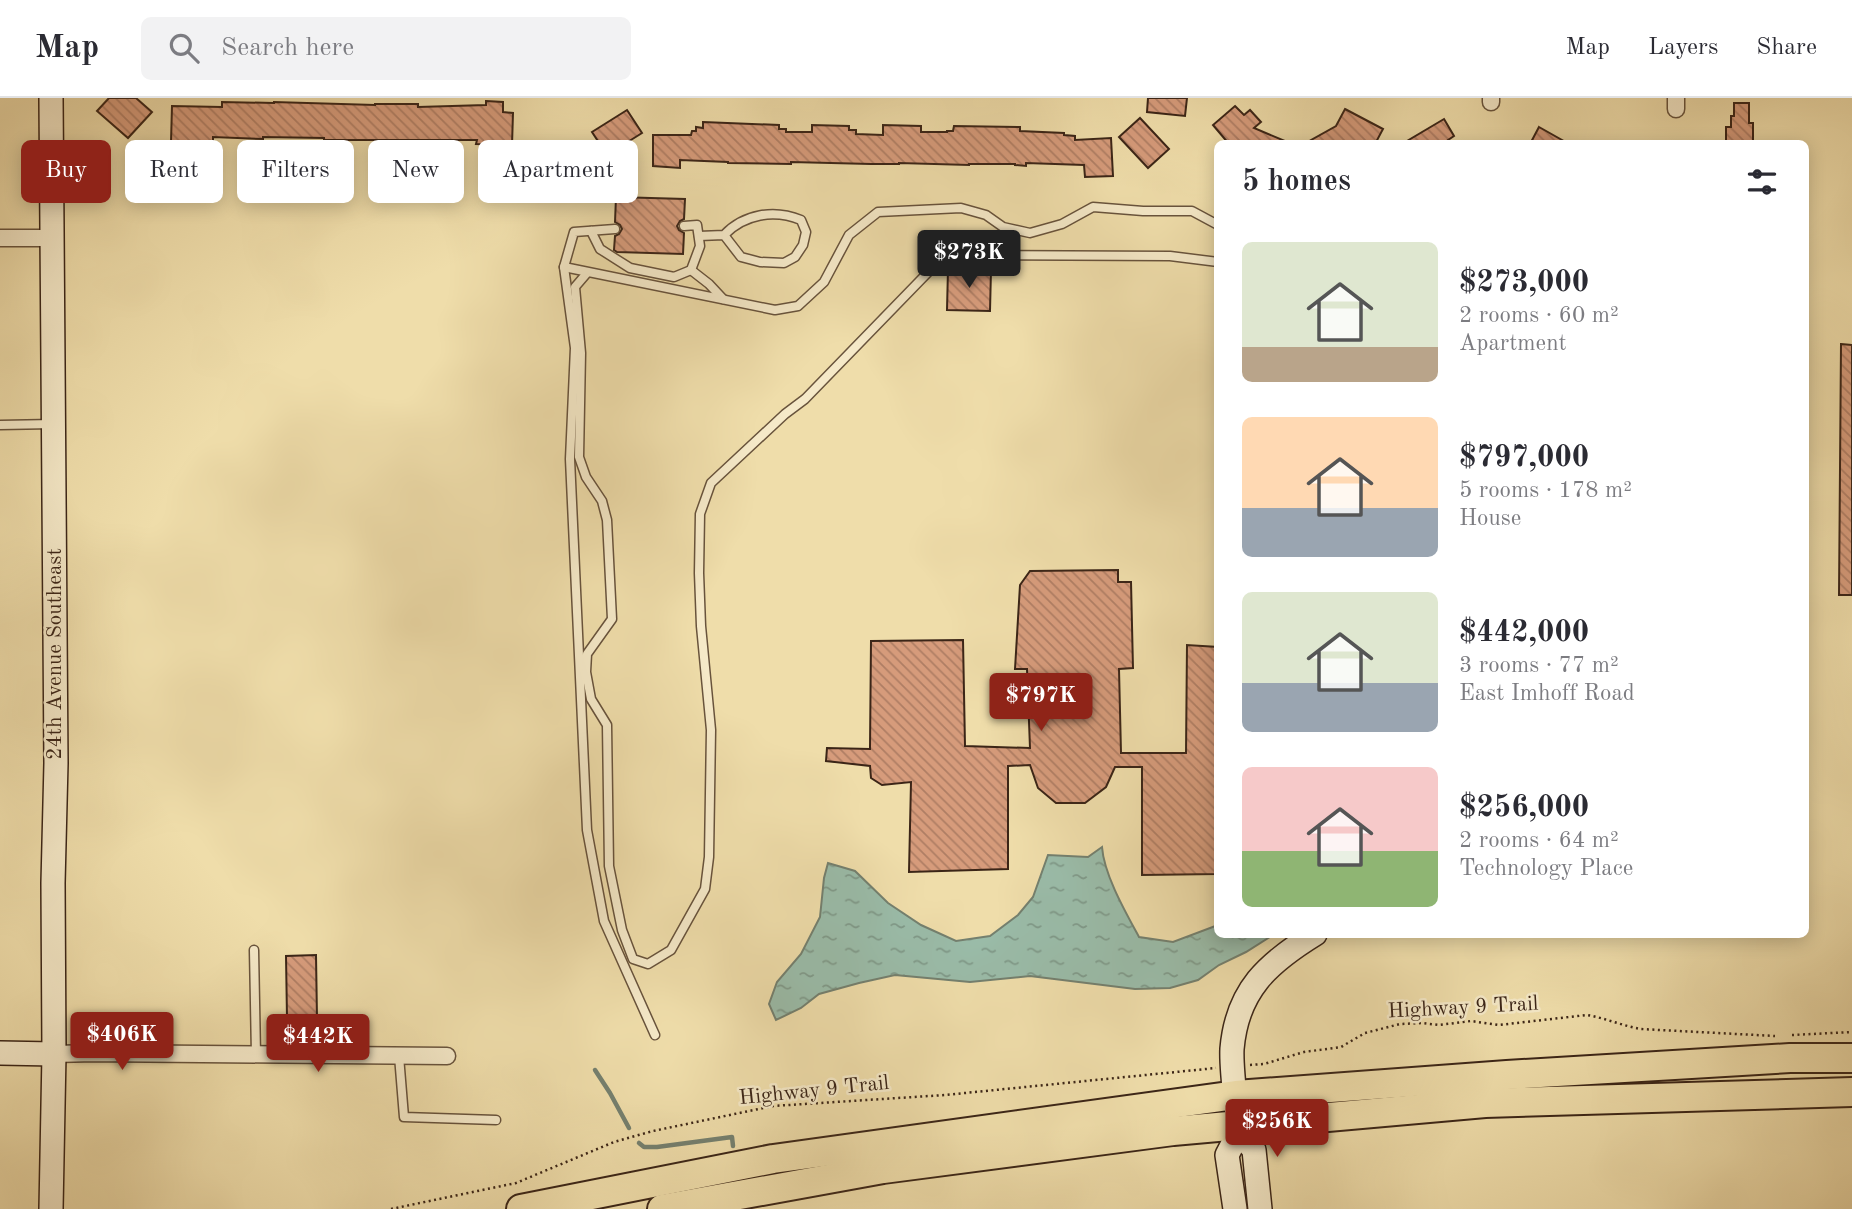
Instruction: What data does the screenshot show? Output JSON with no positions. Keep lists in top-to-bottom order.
{
  "streets": {
    "street": ["24th Avenue Southeast"],
    "path": ["Highway 9 Trail"]
  },
  "page": {
    "header": "Map",
    "search": "Search here",
    "nav": ["Map", "Layers", "Share"],
    "chip": [
      "Buy",
      "Rent",
      "Filters",
      "New",
      "Apartment"
    ],
    "heading": "5 homes",
    "list": [
      {
        "name": "$273,000",
        "note": "2 rooms · 60 m² · Apartment"
      },
      {
        "name": "$797,000",
        "note": "5 rooms · 178 m² · House"
      },
      {
        "name": "$442,000",
        "note": "3 rooms · 77 m² · East Imhoff Road"
      },
      {
        "name": "$256,000",
        "note": "2 rooms · 64 m² · Technology Place"
      }
    ],
    "price": [
      "$273K",
      "$797K",
      "$406K",
      "$442K",
      "$256K"
    ]
  }
}
